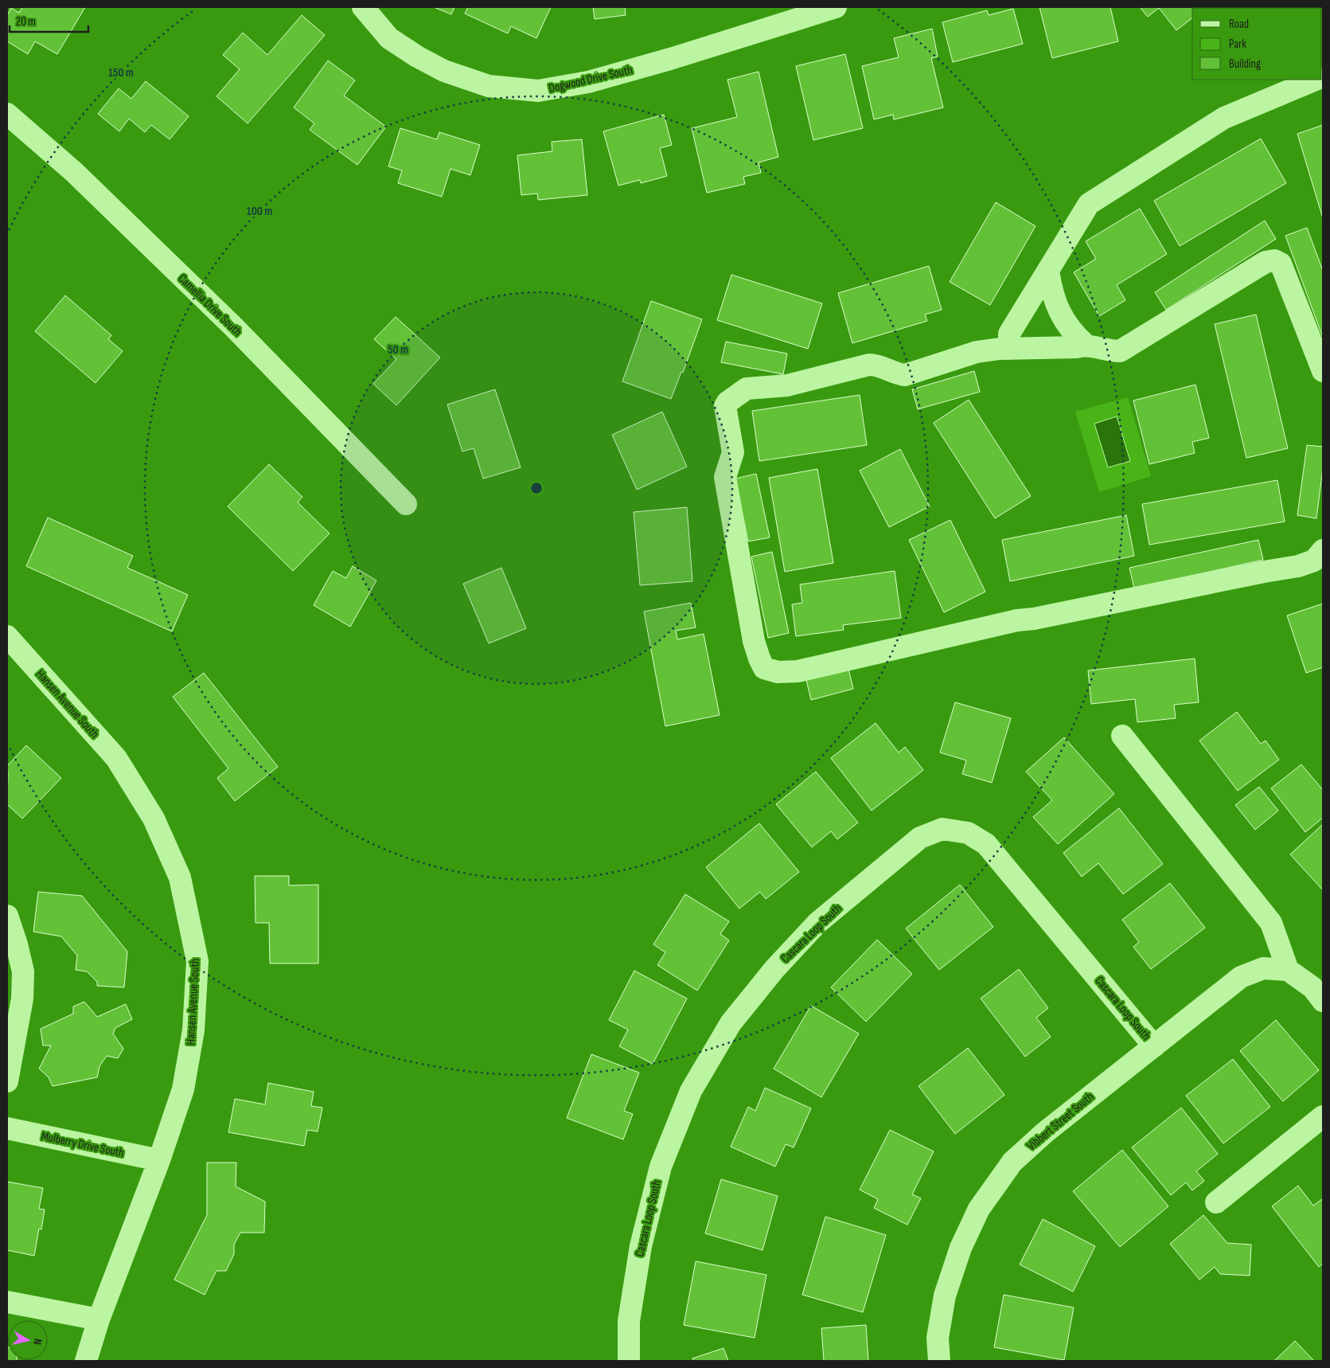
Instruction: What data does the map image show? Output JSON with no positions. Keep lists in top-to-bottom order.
{
  "streets": {
    "street": [
      "Dogwood Drive South",
      "Camellia Drive South",
      "Hansen Avenue South",
      "Cascara Loop South",
      "Vibbert Street South",
      "Mulberry Drive South"
    ]
  },
  "crossings": [
    ["Hansen Avenue South", "Mulberry Drive South"],
    ["Cascara Loop South", "Vibbert Street South"]
  ],
  "legend": ["Road", "Park", "Building"],
  "scale_bar": "20 m",
  "north": "right",
  "rings": ["150 m", "100 m", "50 m"]
}
